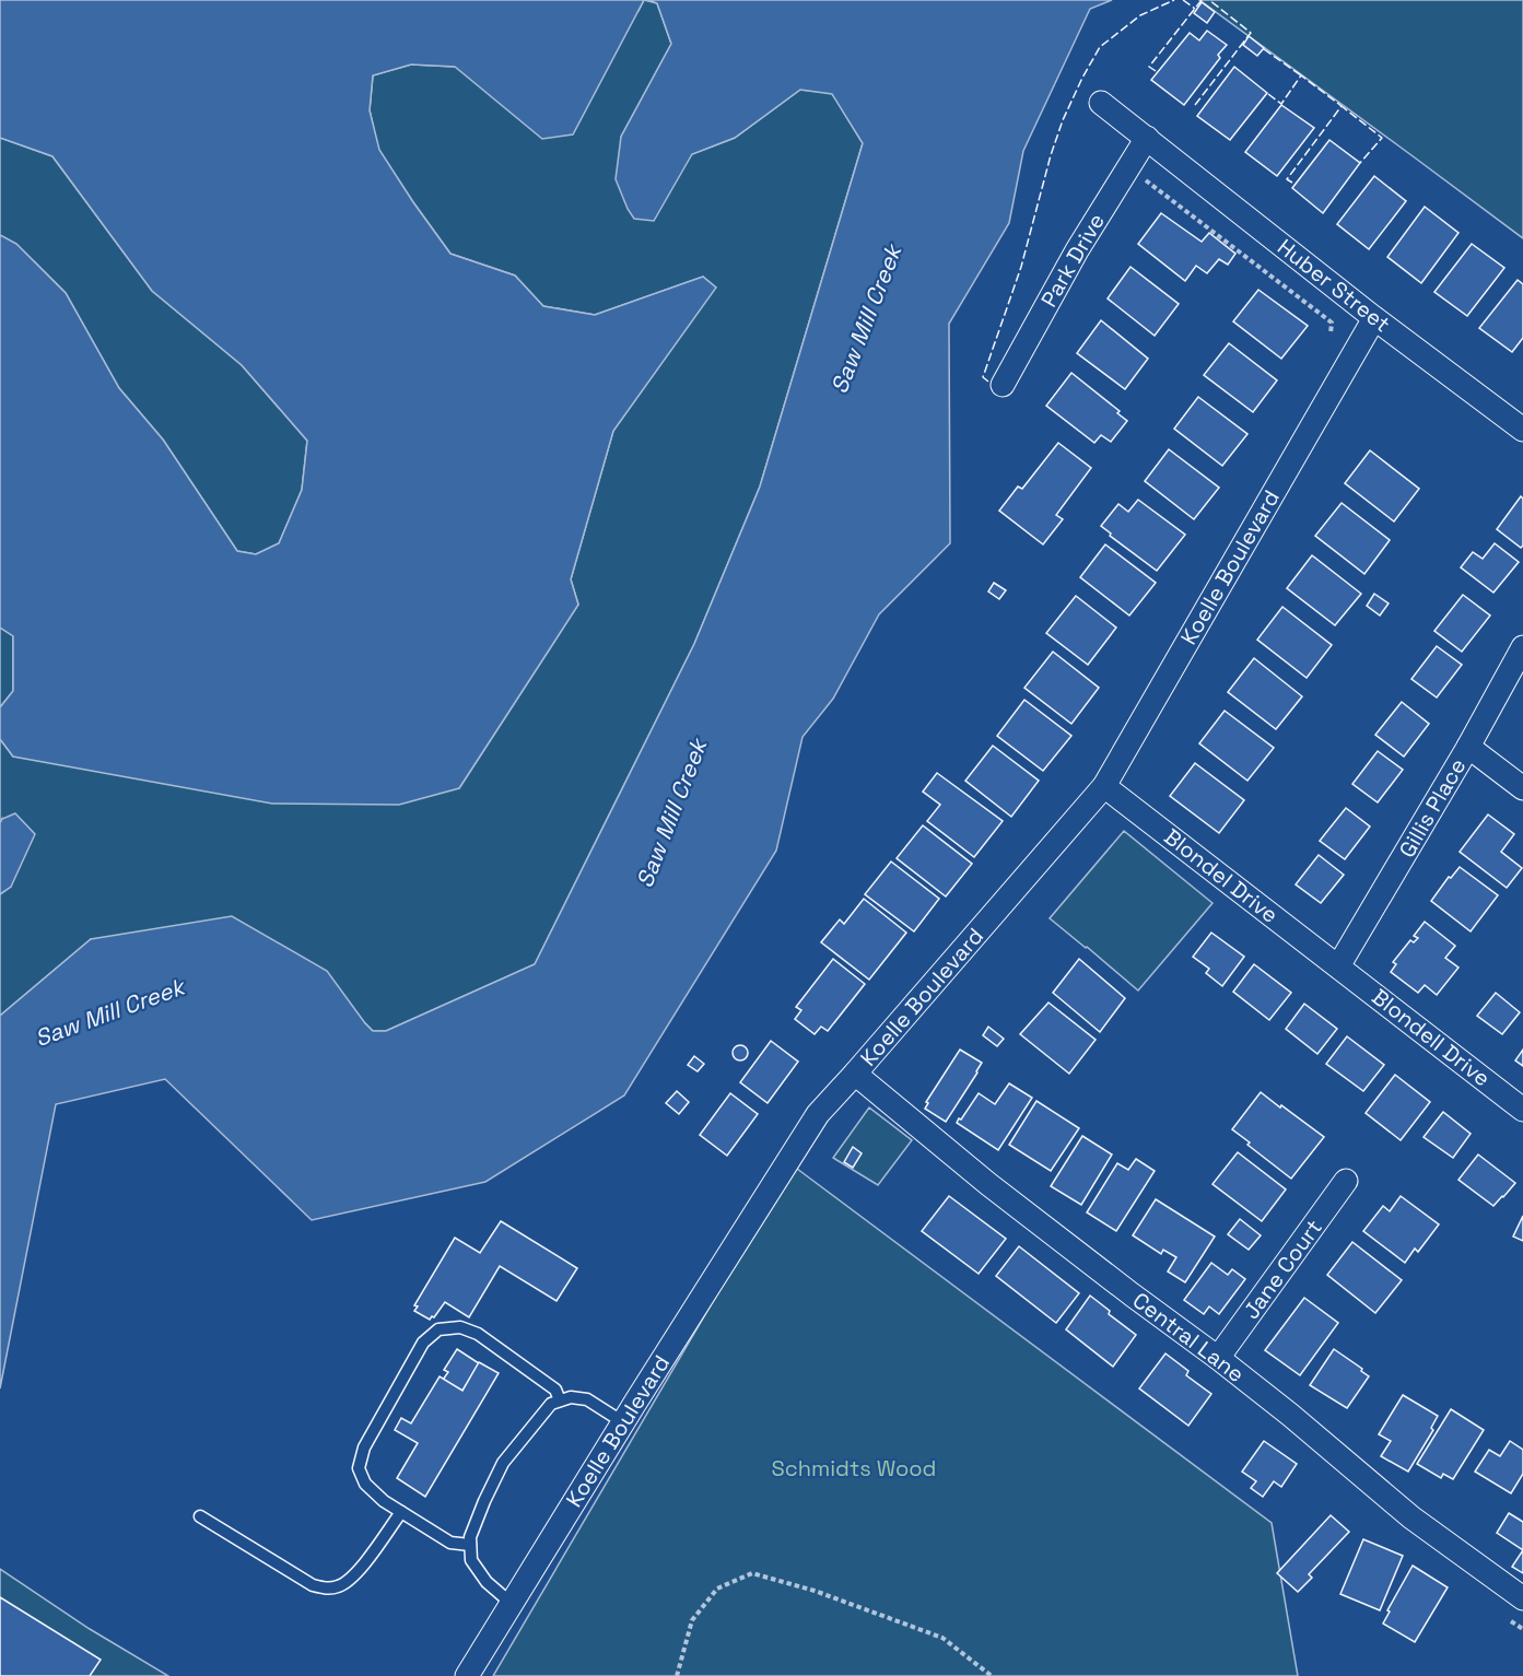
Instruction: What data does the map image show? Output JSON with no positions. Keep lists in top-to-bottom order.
{
  "streets": {
    "street": [
      "Park Drive",
      "Huber Street",
      "Koelle Boulevard",
      "Gillis Place",
      "Blondel Drive",
      "Blondell Drive",
      "Jane Court",
      "Central Lane"
    ]
  },
  "crossings": [
    ["Park Drive", "Huber Street"],
    ["Huber Street", "Koelle Boulevard"],
    ["Koelle Boulevard", "Blondel Drive"],
    ["Koelle Boulevard", "Central Lane"],
    ["Gillis Place", "Blondel Drive"],
    ["Gillis Place", "Blondell Drive"],
    ["Blondel Drive", "Blondell Drive"],
    ["Jane Court", "Central Lane"]
  ],
  "water": ["Saw Mill Creek"],
  "parks": ["Schmidts Wood"]
}
